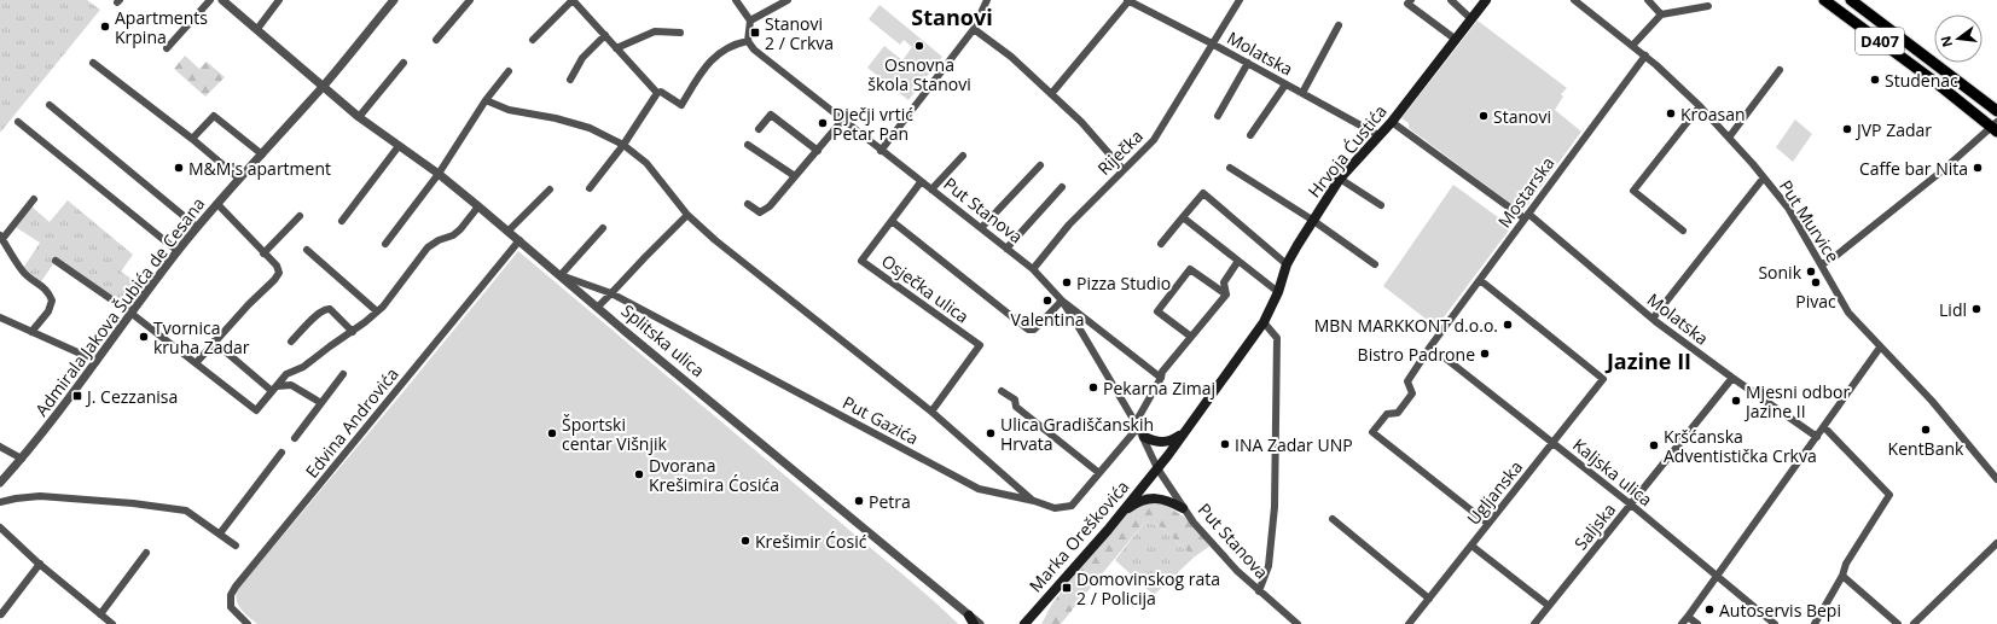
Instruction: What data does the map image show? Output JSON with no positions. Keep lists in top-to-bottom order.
{
  "streets": {
    "main road": ["D407", "Hrvoja Ćustića", "Marka Oreškovića"],
    "street": [
      "Molatska",
      "Riječka",
      "Mostarska",
      "Put Stanova",
      "Put Murvice",
      "Osječka ulica",
      "Admirala Jakova Šubića de Cesana",
      "Splitska ulica",
      "Put Gazića",
      "Edvina Androvića",
      "Kaljska ulica",
      "Ugljanska",
      "Saljska"
    ]
  },
  "crossings": [
    ["Molatska", "Hrvoja Ćustića"],
    ["Molatska", "Riječka"],
    ["Molatska", "Mostarska"],
    ["Molatska", "Saljska"],
    ["Riječka", "Put Stanova"],
    ["Mostarska", "Put Murvice"],
    ["Mostarska", "Kaljska ulica"],
    ["Mostarska", "Ugljanska"],
    ["Put Stanova", "Osječka ulica"],
    ["Put Stanova", "Put Gazića"],
    ["Put Stanova", "Marka Oreškovića"],
    ["Admirala Jakova Šubića de Cesana", "Splitska ulica"],
    ["Splitska ulica", "Put Gazića"],
    ["Splitska ulica", "Edvina Androvića"],
    ["Kaljska ulica", "Ugljanska"],
    ["Kaljska ulica", "Saljska"]
  ],
  "districts": ["Stanovi", "Jazine II"],
  "places": {
    "other": [
      "Apartments Krpina",
      "Osnovna škola Stanovi",
      "Studenac",
      "Kroasan",
      "Stanovi",
      "Dječji vrtić Petar Pan",
      "JVP Zadar",
      "M&M's apartment",
      "Caffe bar Nita",
      "Sonik",
      "Pizza Studio",
      "Pivac",
      "Valentina",
      "Lidl",
      "MBN MARKKONT d.o.o.",
      "Tvornica kruha Zadar",
      "Bistro Padrone",
      "Pekarna Zimaj",
      "Mjesni odbor Jazine II",
      "KentBank",
      "Športski centar Višnjik",
      "Ulica Gradiščanskih Hrvata",
      "INA Zadar UNP",
      "Kršćanska Adventistička Crkva",
      "Dvorana Krešimira Ćosića",
      "Petra",
      "Krešimir Ćosić",
      "Autoservis Bepi"
    ],
    "transit": ["Stanovi 2 / Crkva", "J. Cezzanisa", "Domovinskog rata 2 / Policija"]
  },
  "north": "left"
}
